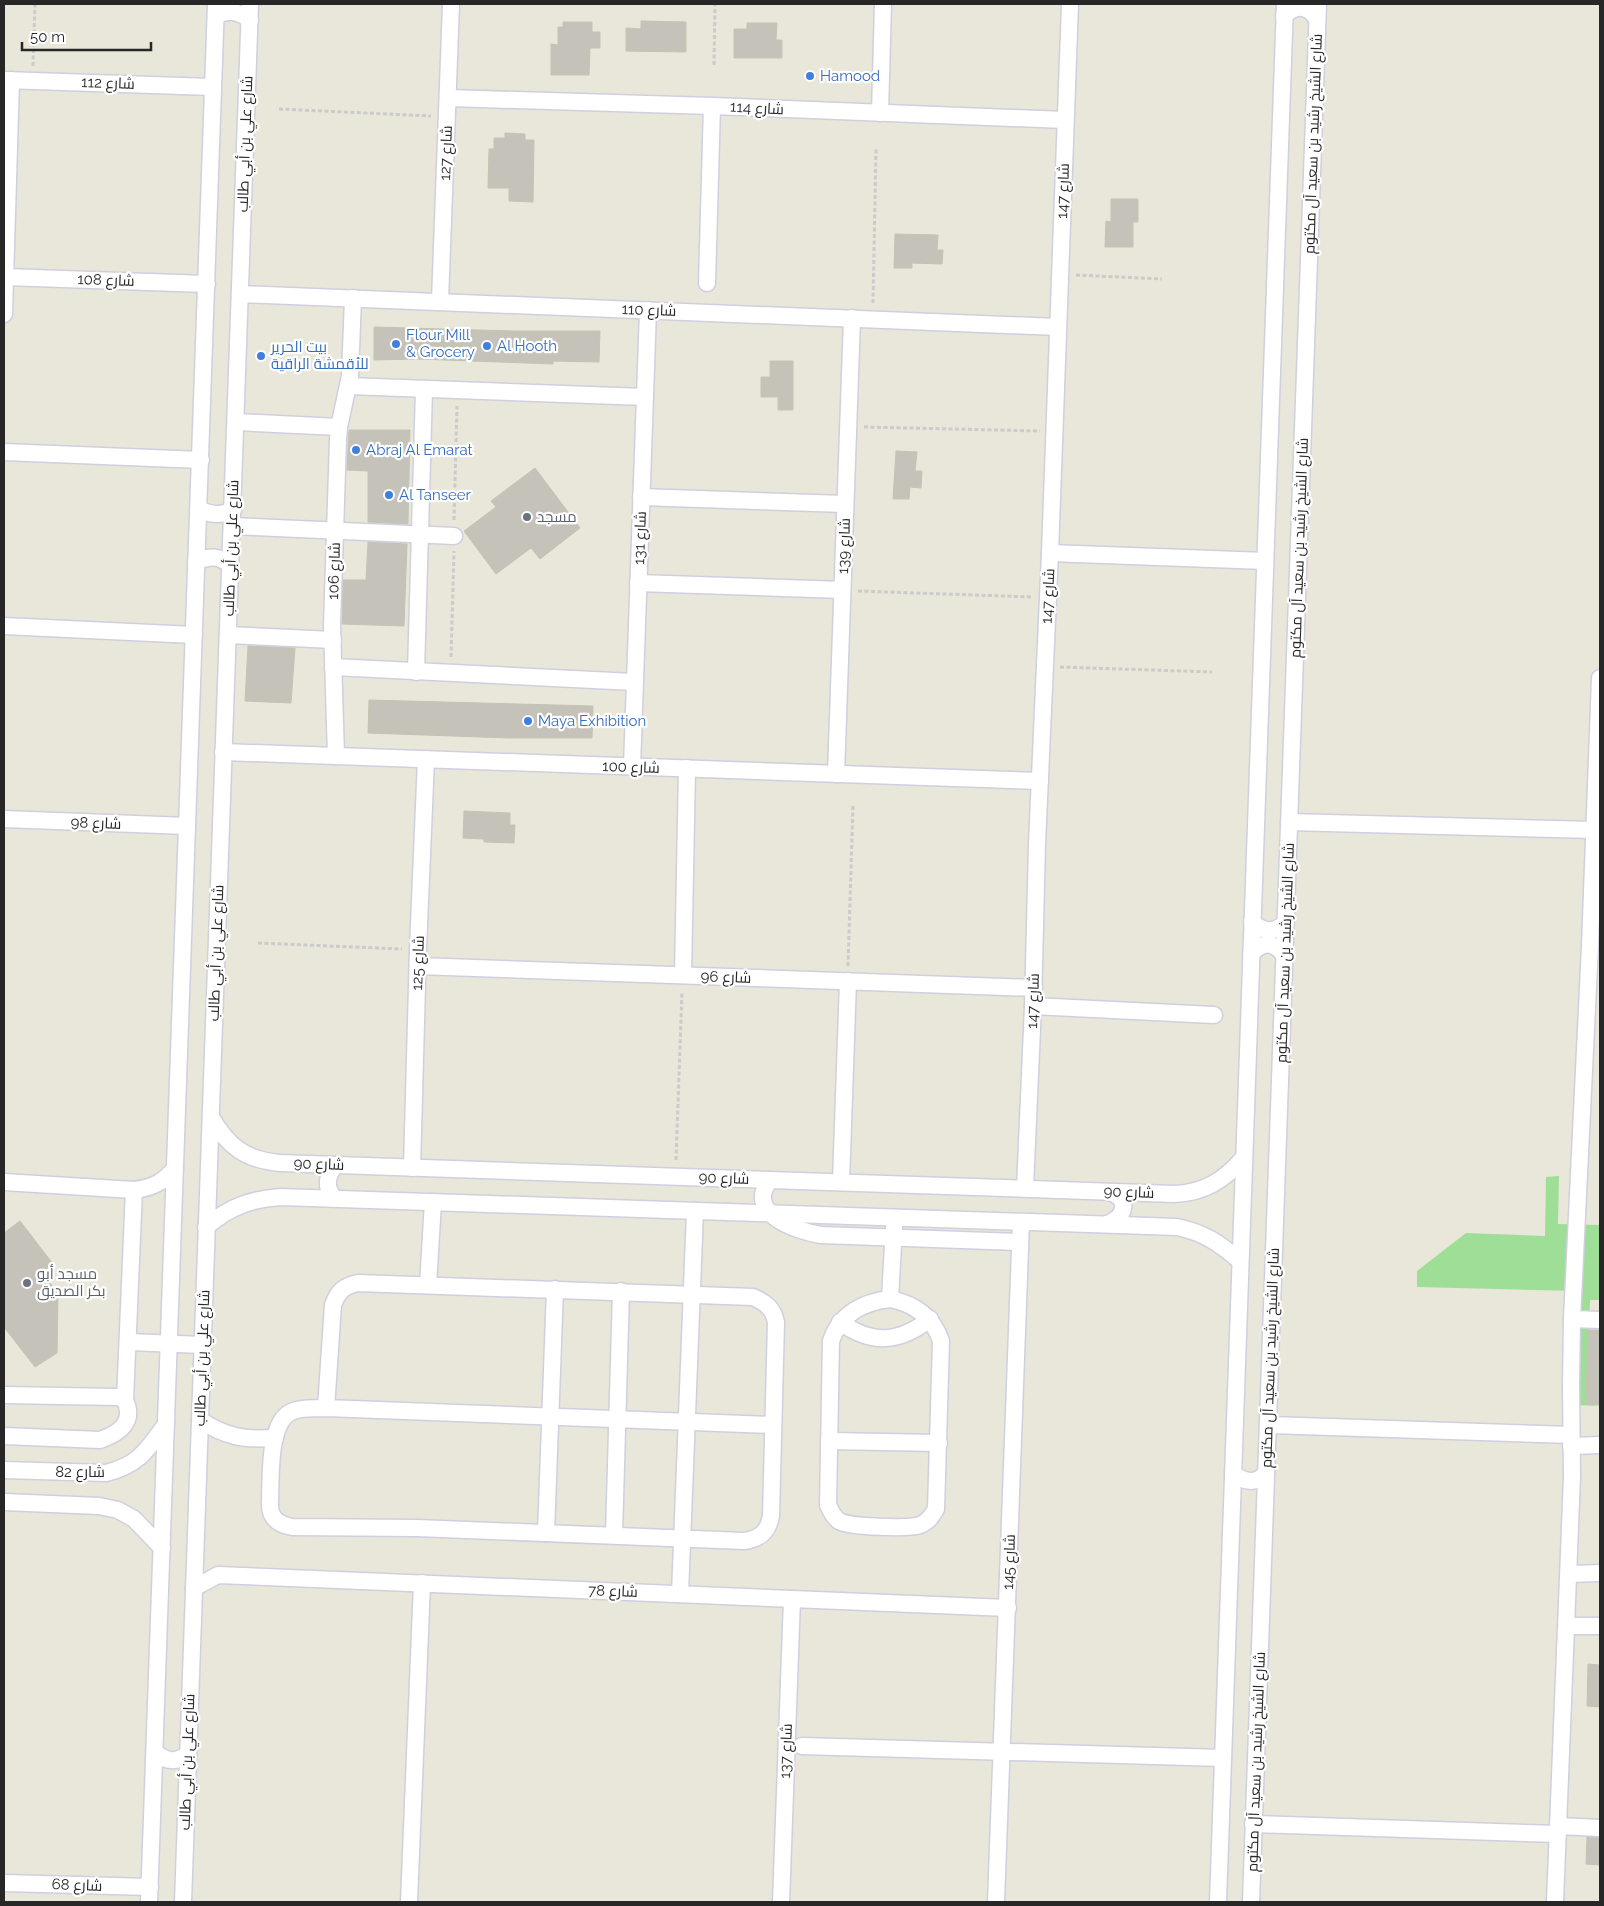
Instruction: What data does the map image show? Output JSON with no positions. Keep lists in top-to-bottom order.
{
  "streets": {
    "street": [
      "شارع 112",
      "شارع 114",
      "شارع علي بن أبي طالب",
      "شارع الشيخ رشيد بن سعيد آل مكتوم",
      "شارع 127",
      "شارع 147",
      "شارع 108",
      "شارع 110",
      "شارع 131",
      "شارع 139",
      "شارع 106",
      "شارع 100",
      "شارع 98",
      "شارع 125",
      "شارع 96",
      "شارع 90",
      "شارع 82",
      "شارع 145",
      "شارع 78",
      "شارع 137",
      "شارع 68"
    ]
  },
  "crossings": [
    ["شارع 114", "شارع 127"],
    ["شارع 114", "شارع 147"],
    ["شارع علي بن أبي طالب", "شارع 110"],
    ["شارع علي بن أبي طالب", "شارع 100"],
    ["شارع علي بن أبي طالب", "شارع 90"],
    ["شارع علي بن أبي طالب", "شارع 78"],
    ["شارع 127", "شارع 110"],
    ["شارع 147", "شارع 110"],
    ["شارع 147", "شارع 100"],
    ["شارع 147", "شارع 96"],
    ["شارع 147", "شارع 90"],
    ["شارع 110", "شارع 131"],
    ["شارع 110", "شارع 139"],
    ["شارع 110", "شارع 106"],
    ["شارع 131", "شارع 100"],
    ["شارع 139", "شارع 100"],
    ["شارع 106", "شارع 100"],
    ["شارع 100", "شارع 125"],
    ["شارع 125", "شارع 96"],
    ["شارع 125", "شارع 90"],
    ["شارع 145", "شارع 78"],
    ["شارع 78", "شارع 137"]
  ],
  "places": [
    "Hamood",
    "Flour Mill & Grocery",
    "Al Hooth",
    "بيت الحرير للأقمشة الراقية",
    "Abraj Al Emarat",
    "Al Tanseer",
    "مسجد",
    "Maya Exhibition",
    "مسجد أبو بكر الصديق"
  ],
  "scale_bar": "50 m"
}
